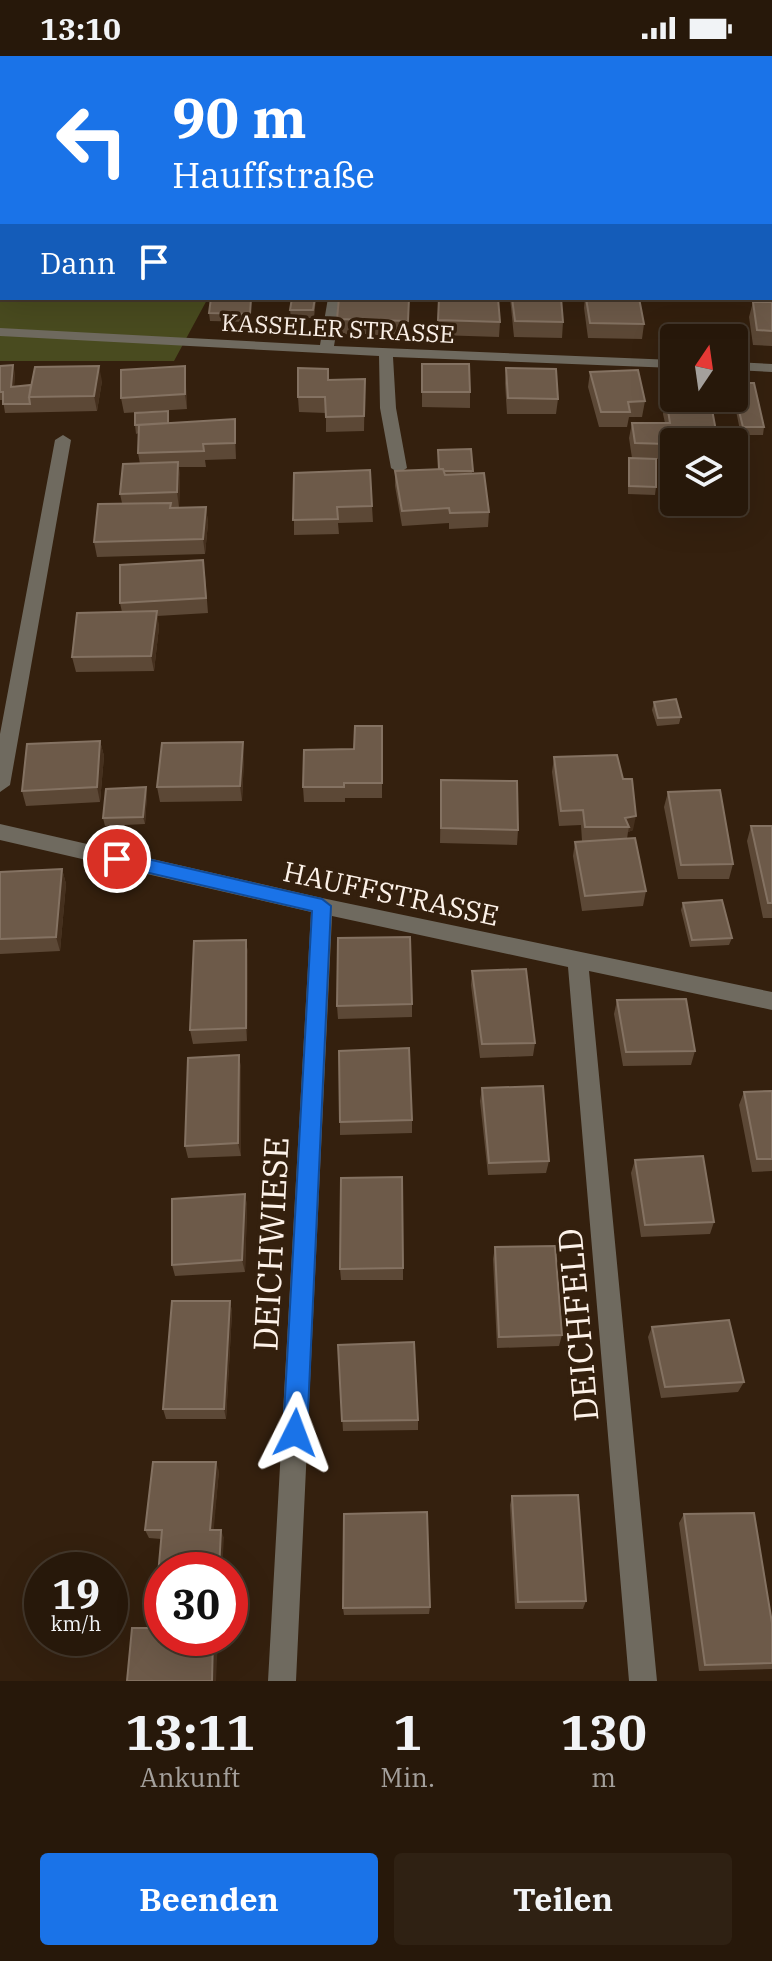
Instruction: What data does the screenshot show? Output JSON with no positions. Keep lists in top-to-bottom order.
{
  "streets": {
    "street": [
      "KASSELER STRASSE",
      "HAUFFSTRASSE",
      "DEICHWIESE",
      "DEICHFELD"
    ]
  },
  "crossings": [
    ["HAUFFSTRASSE", "DEICHWIESE"],
    ["HAUFFSTRASSE", "DEICHFELD"]
  ],
  "north": "top",
  "page": {
    "status": "13:10",
    "turn": ["90 m", "Hauffstraße"],
    "then": "Dann",
    "speed": "19 km/h",
    "limit": "30",
    "eta": [
      "13:11",
      "Ankunft",
      "1",
      "Min.",
      "130",
      "m"
    ],
    "buttons": ["Beenden", "Teilen"]
  }
}
